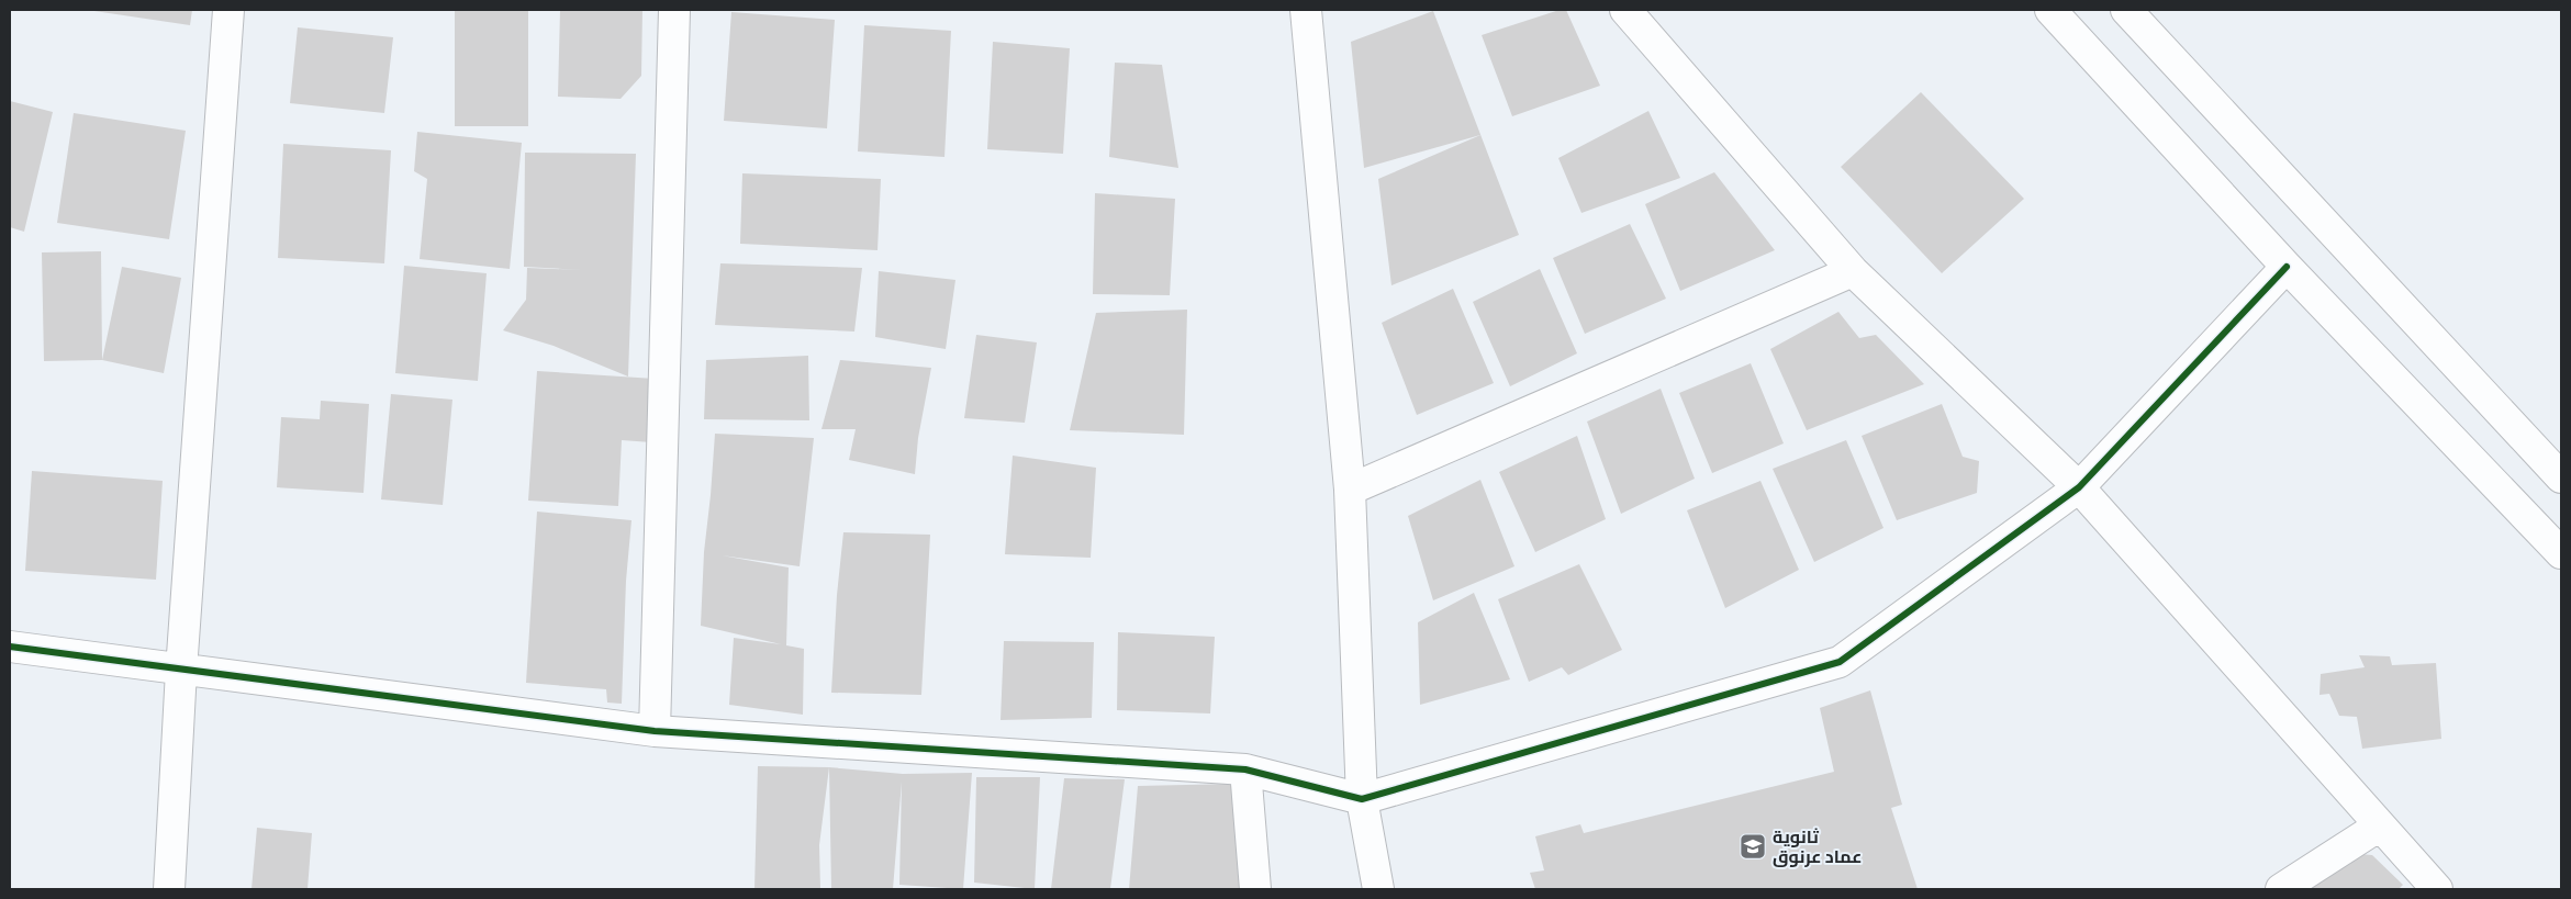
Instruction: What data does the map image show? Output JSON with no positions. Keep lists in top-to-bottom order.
{
  "places": {
    "school or university": ["ثانوية عماد عرنوق"]
  }
}
